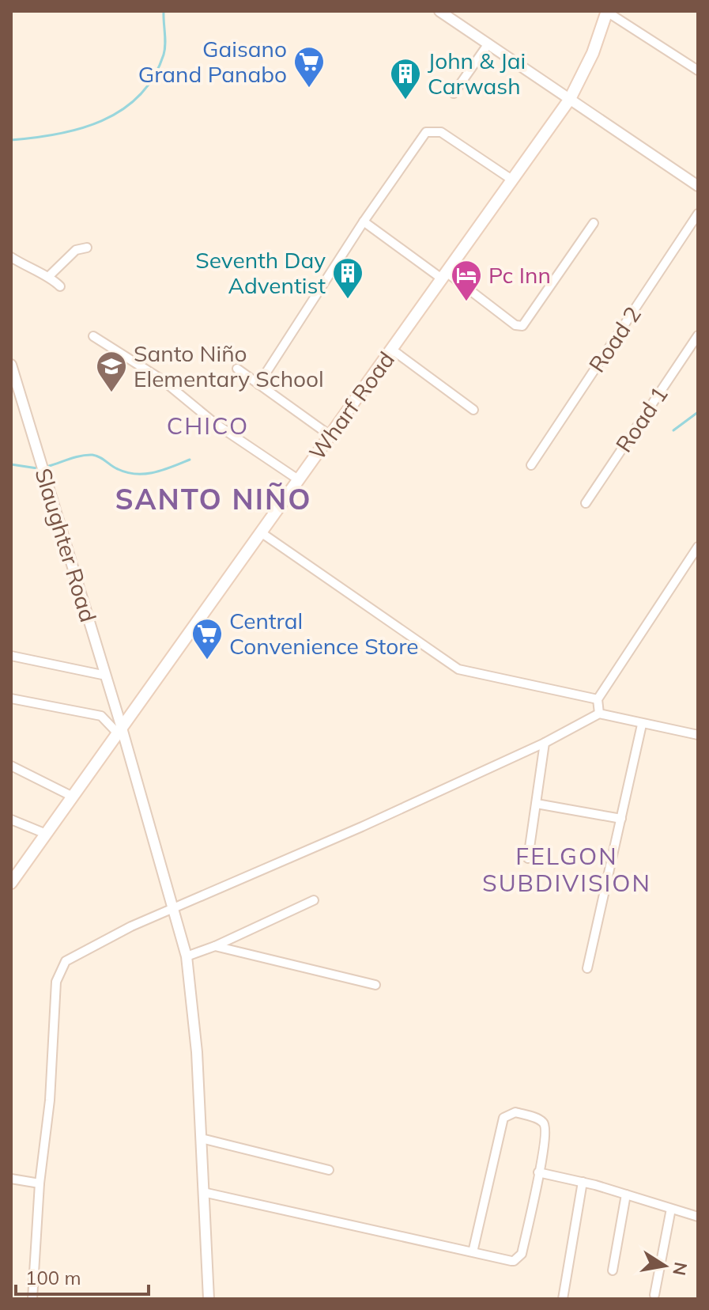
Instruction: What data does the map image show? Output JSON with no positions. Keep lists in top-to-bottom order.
{
  "streets": {
    "main road": ["Wharf Road"],
    "street": ["Road 2", "Road 1", "Slaughter Road"]
  },
  "crossings": [
    ["Wharf Road", "Slaughter Road"]
  ],
  "districts": ["CHICO", "SANTO NIÑO", "FELGON SUBDIVISION"],
  "places": {
    "supermarket": ["Gaisano Grand Panabo", "Central Convenience Store"],
    "building": ["John & Jai Carwash", "Seventh Day Adventist"],
    "hotel": ["Pc Inn"],
    "school or university": ["Santo Niño Elementary School"]
  },
  "scale_bar": "100 m",
  "north": "right"
}
